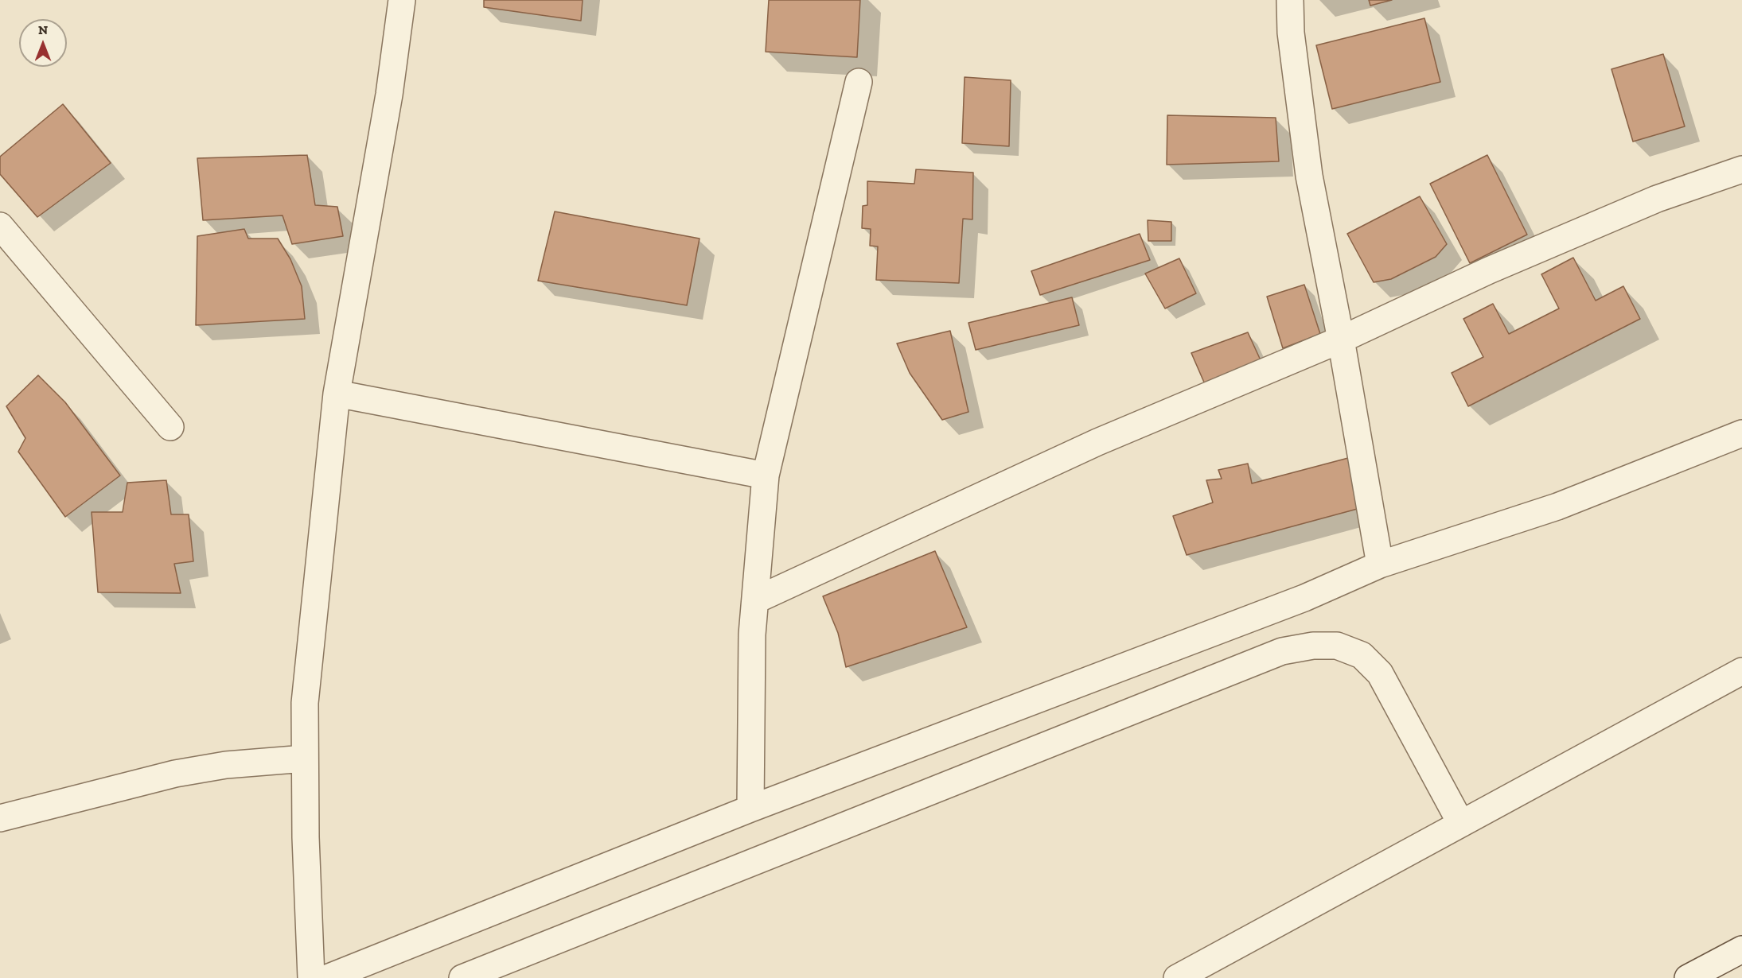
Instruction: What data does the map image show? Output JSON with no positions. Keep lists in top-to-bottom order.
{
  "north": "top"
}
